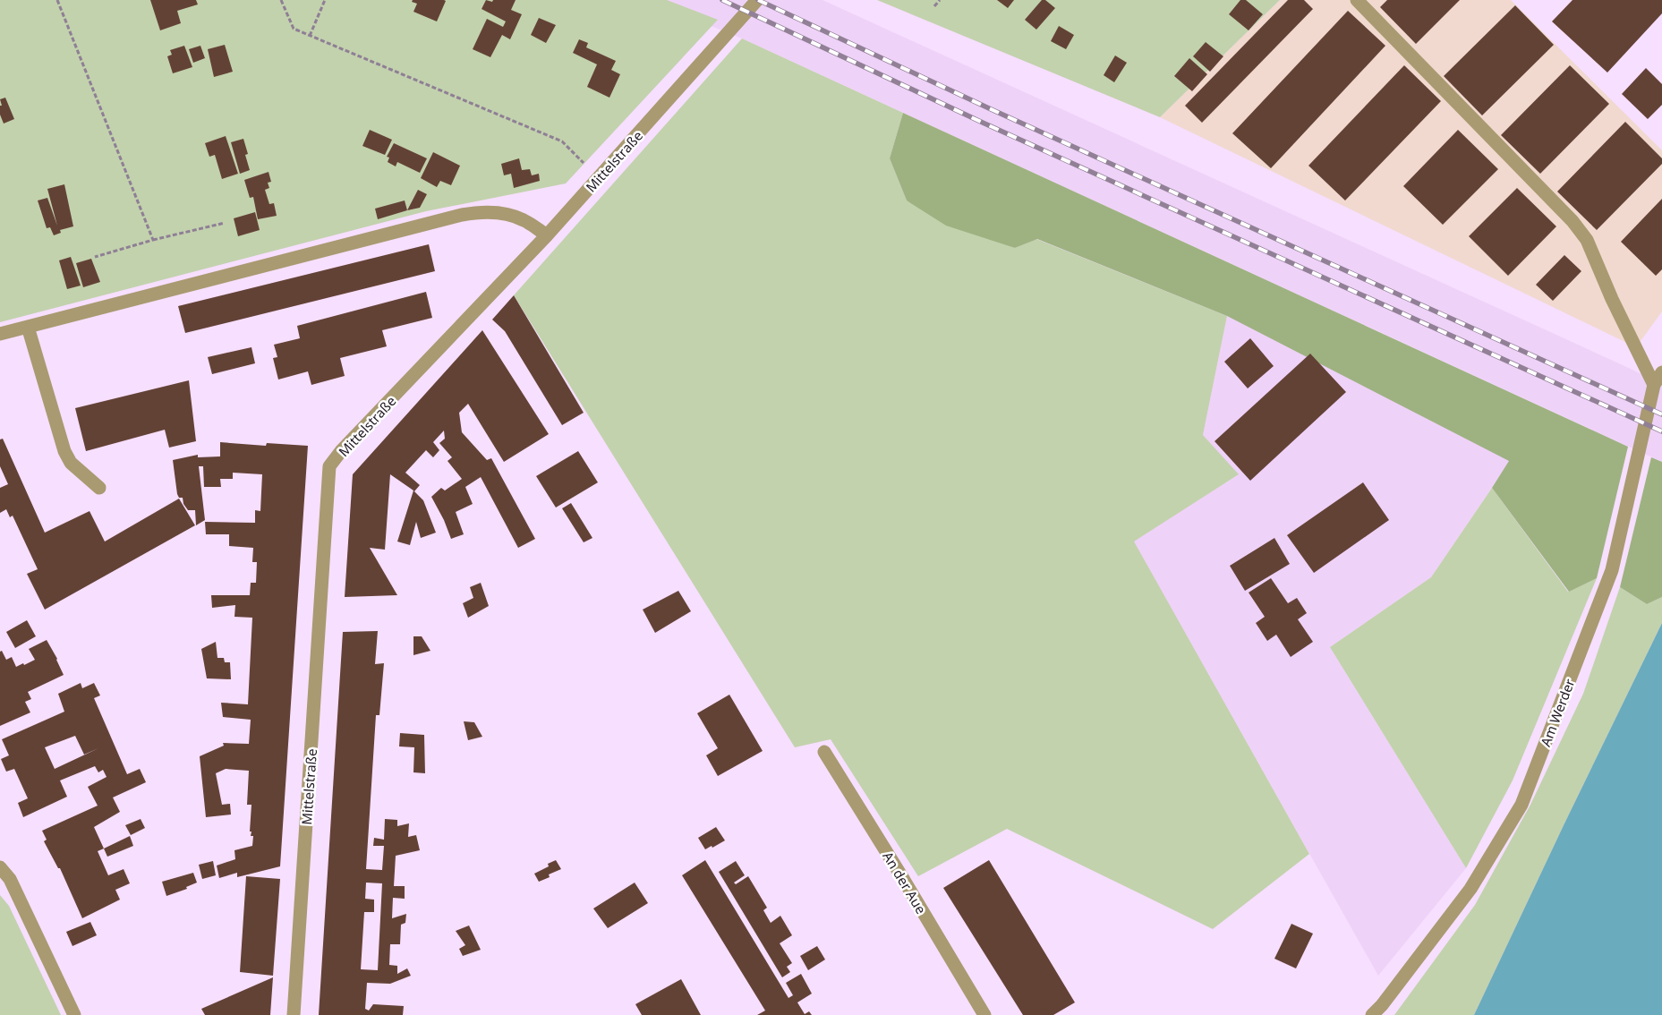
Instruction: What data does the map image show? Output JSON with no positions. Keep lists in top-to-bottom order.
{
  "streets": {
    "street": ["Mittelstraße", "Am Werder", "An der Aue"]
  }
}
